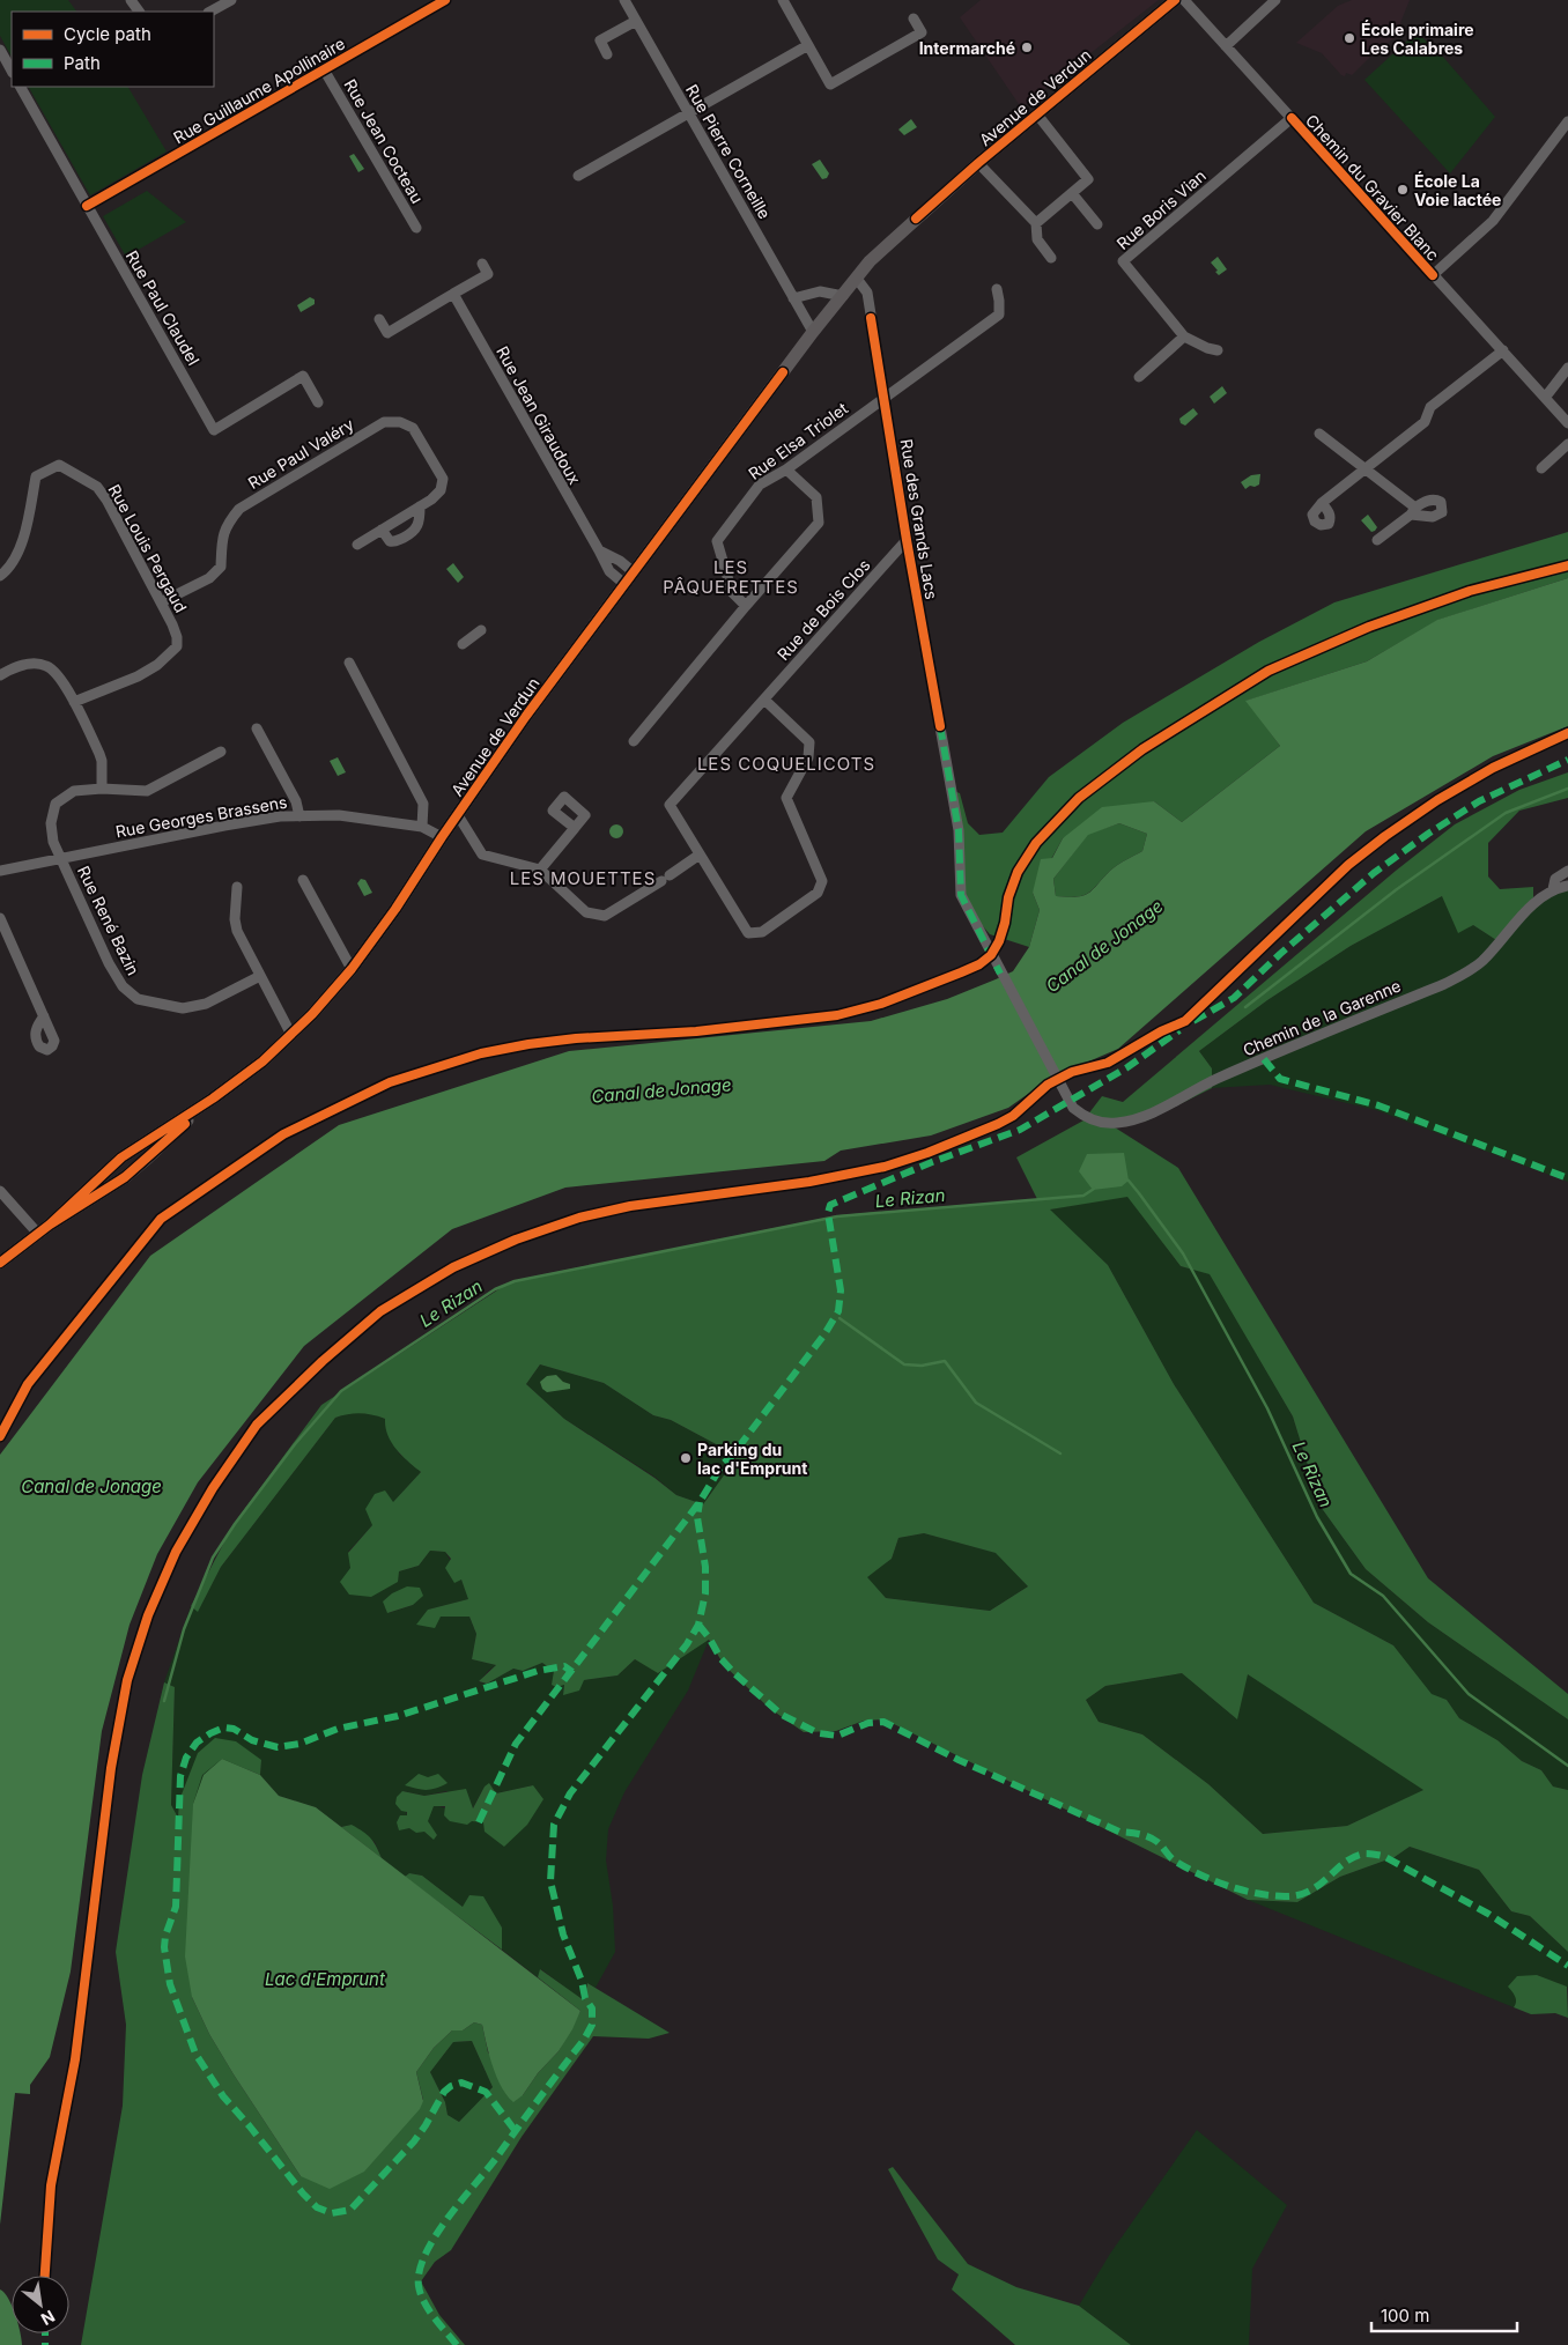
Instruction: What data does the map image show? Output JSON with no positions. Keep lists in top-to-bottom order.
{
  "streets": {
    "main road": ["Avenue de Verdun"],
    "street": [
      "Rue Guillaume Apollinaire",
      "Rue Jean Cocteau",
      "Rue Pierre Corneille",
      "Chemin du Gravier Blanc",
      "Rue Boris Vian",
      "Rue Paul Claudel",
      "Rue Jean Giraudoux",
      "Rue Elsa Triolet",
      "Rue Paul Valéry",
      "Rue des Grands Lacs",
      "Rue Louis Pergaud",
      "Rue de Bois Clos",
      "Rue Georges Brassens",
      "Rue René Bazin",
      "Chemin de la Garenne"
    ]
  },
  "crossings": [
    ["Rue Guillaume Apollinaire", "Rue Jean Cocteau"],
    ["Rue Guillaume Apollinaire", "Rue Paul Claudel"],
    ["Avenue de Verdun", "Rue Pierre Corneille"],
    ["Avenue de Verdun", "Rue Jean Giraudoux"],
    ["Avenue de Verdun", "Rue des Grands Lacs"],
    ["Avenue de Verdun", "Rue Georges Brassens"],
    ["Chemin du Gravier Blanc", "Rue Boris Vian"],
    ["Rue Elsa Triolet", "Rue des Grands Lacs"],
    ["Rue Paul Valéry", "Rue Louis Pergaud"],
    ["Rue des Grands Lacs", "Rue de Bois Clos"],
    ["Rue des Grands Lacs", "Chemin de la Garenne"],
    ["Rue Georges Brassens", "Rue René Bazin"]
  ],
  "districts": ["LES PÂQUERETTES", "LES COQUELICOTS", "LES MOUETTES"],
  "water": ["Canal de Jonage", "Le Rizan", "Lac d'Emprunt"],
  "places": [
    "École primaire Les Calabres",
    "Intermarché",
    "École La Voie lactée",
    "Parking du lac d'Emprunt"
  ],
  "legend": ["Cycle path", "Path"],
  "scale_bar": "100 m",
  "north": "bottom right"
}
